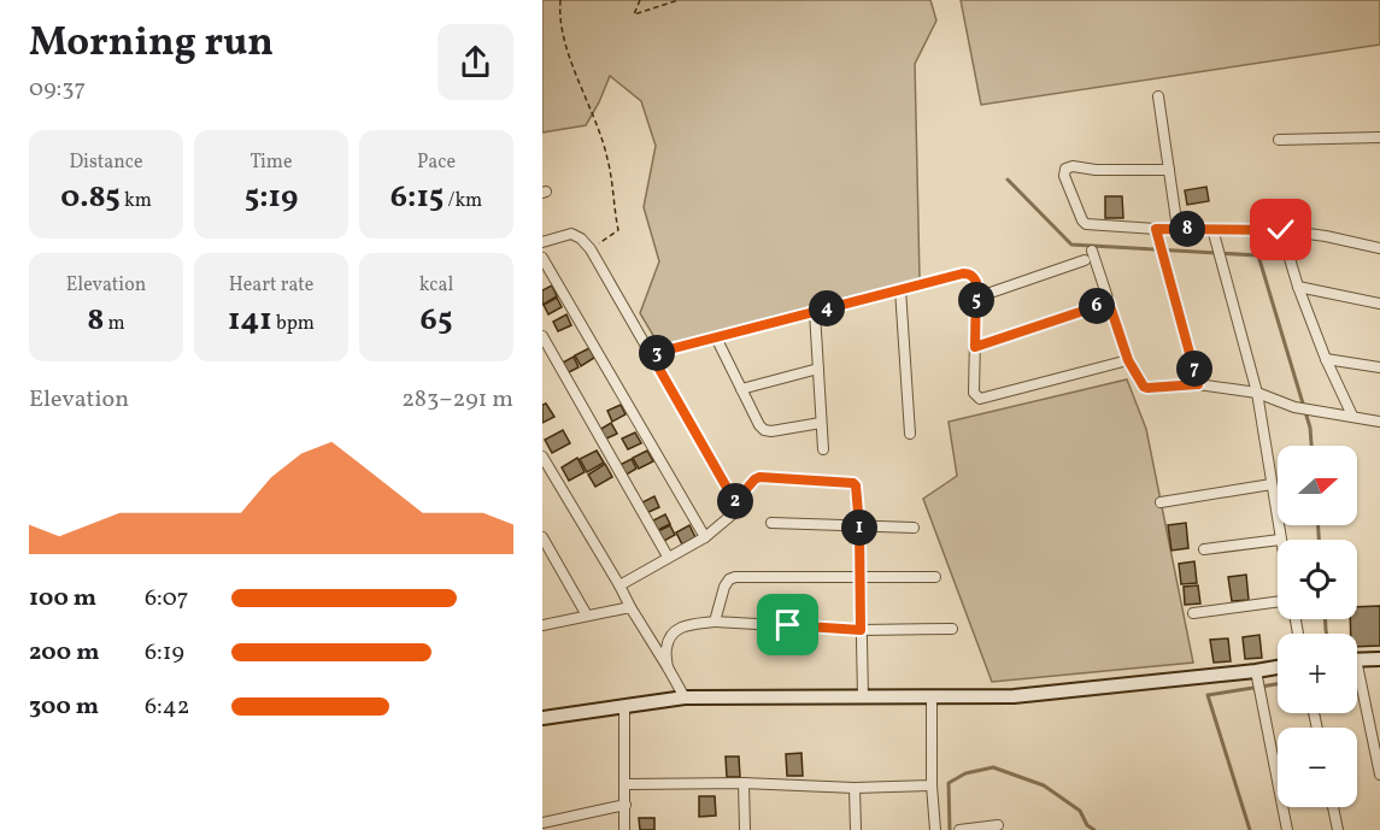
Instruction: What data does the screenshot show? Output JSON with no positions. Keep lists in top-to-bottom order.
{
  "north": "right",
  "page": {
    "heading": ["Morning run", "09:37"],
    "stats": [
      ["Distance", "0.85 km"],
      ["Time", "5:19"],
      ["Pace", "6:15 /km"],
      ["Elevation", "8 m"],
      ["Heart rate", "141 bpm"],
      ["kcal", "65"]
    ],
    "pins": [
      "8",
      "5",
      "6",
      "4",
      "3",
      "7",
      "2",
      "1"
    ],
    "chart": ["Elevation", "283–291 m"],
    "map_buttons": ["+", "−"],
    "list": [
      {
        "name": "100 m",
        "note": "6:07"
      },
      {
        "name": "200 m",
        "note": "6:19"
      },
      {
        "name": "300 m",
        "note": "6:42"
      }
    ]
  }
}
